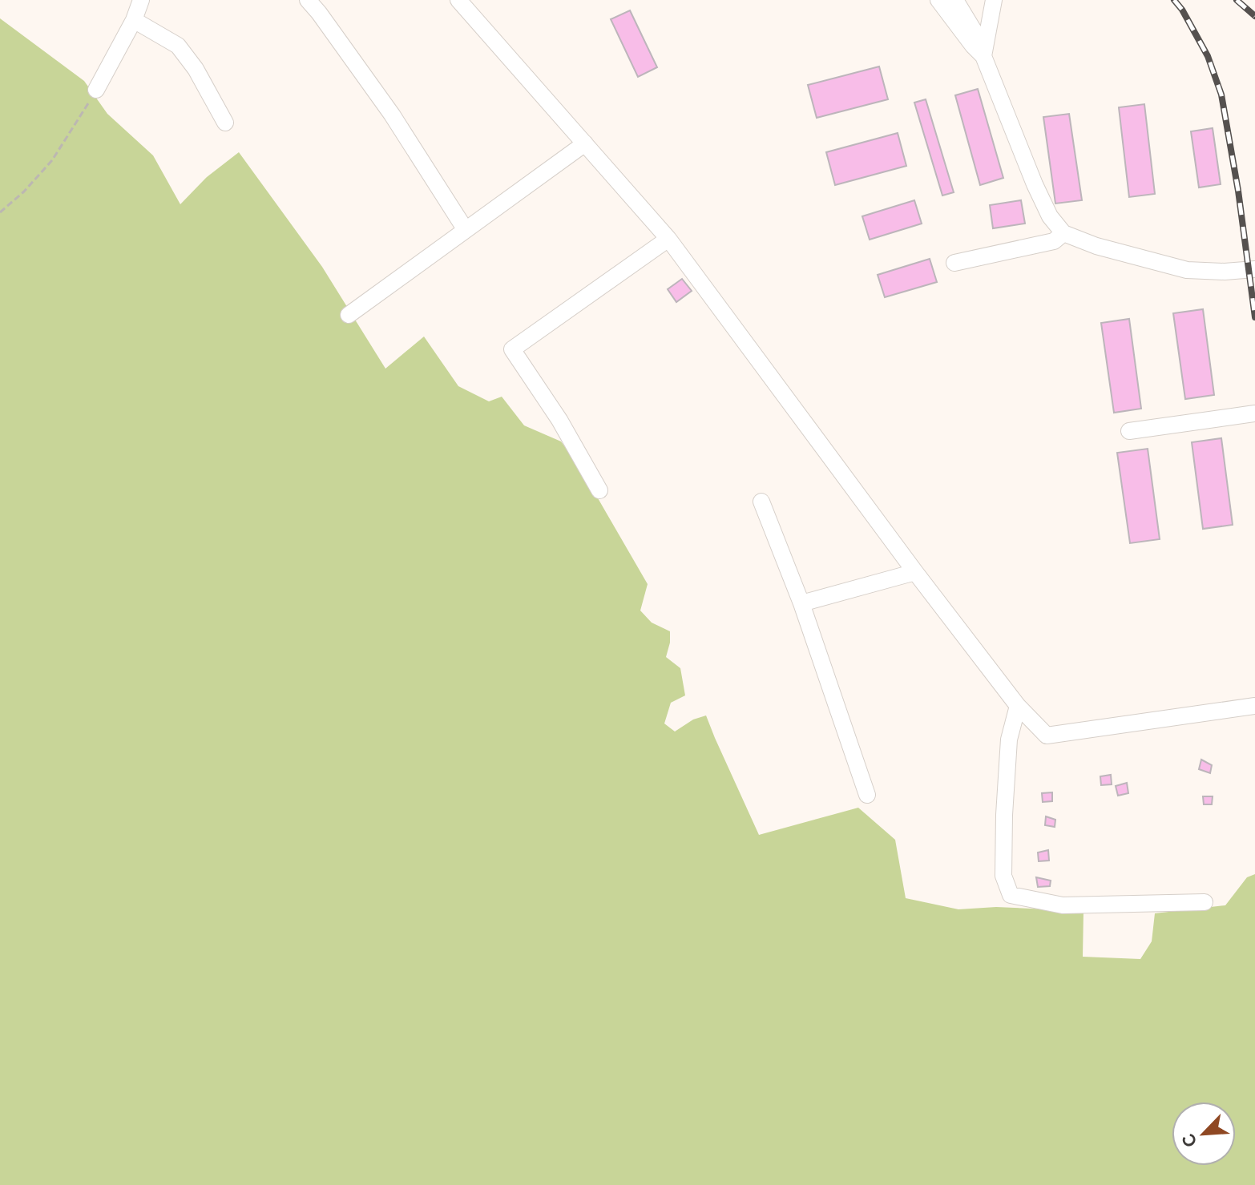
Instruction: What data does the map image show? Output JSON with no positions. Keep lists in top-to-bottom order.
{
  "north": "bottom left"
}
